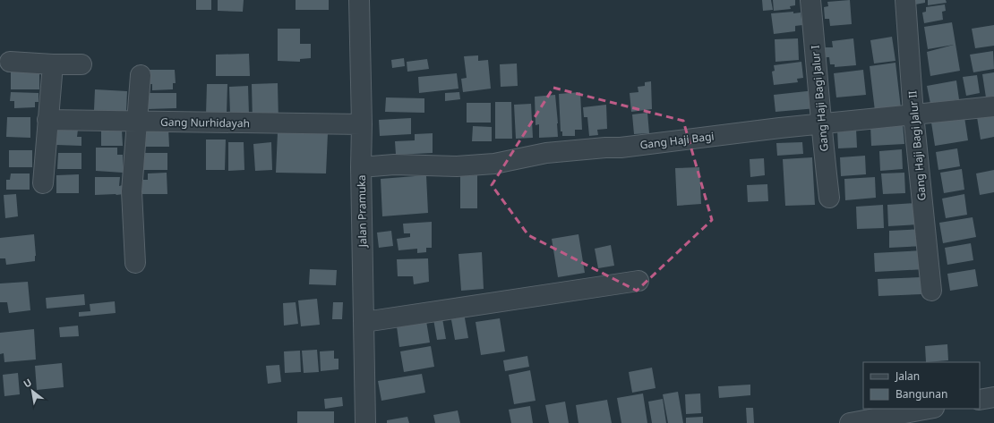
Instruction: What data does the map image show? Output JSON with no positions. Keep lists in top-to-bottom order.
{
  "streets": {
    "street": [
      "Gang Haji Bagi Jalur I",
      "Gang Nurhidayah",
      "Gang Haji Bagi",
      "Gang Haji Bagi Jalur II",
      "Jalan Pramuka"
    ]
  },
  "crossings": [
    ["Gang Haji Bagi Jalur I", "Gang Haji Bagi"],
    ["Gang Nurhidayah", "Jalan Pramuka"],
    ["Gang Haji Bagi", "Gang Haji Bagi Jalur II"],
    ["Gang Haji Bagi", "Jalan Pramuka"]
  ],
  "legend": ["Jalan", "Bangunan"],
  "north": "top left"
}
